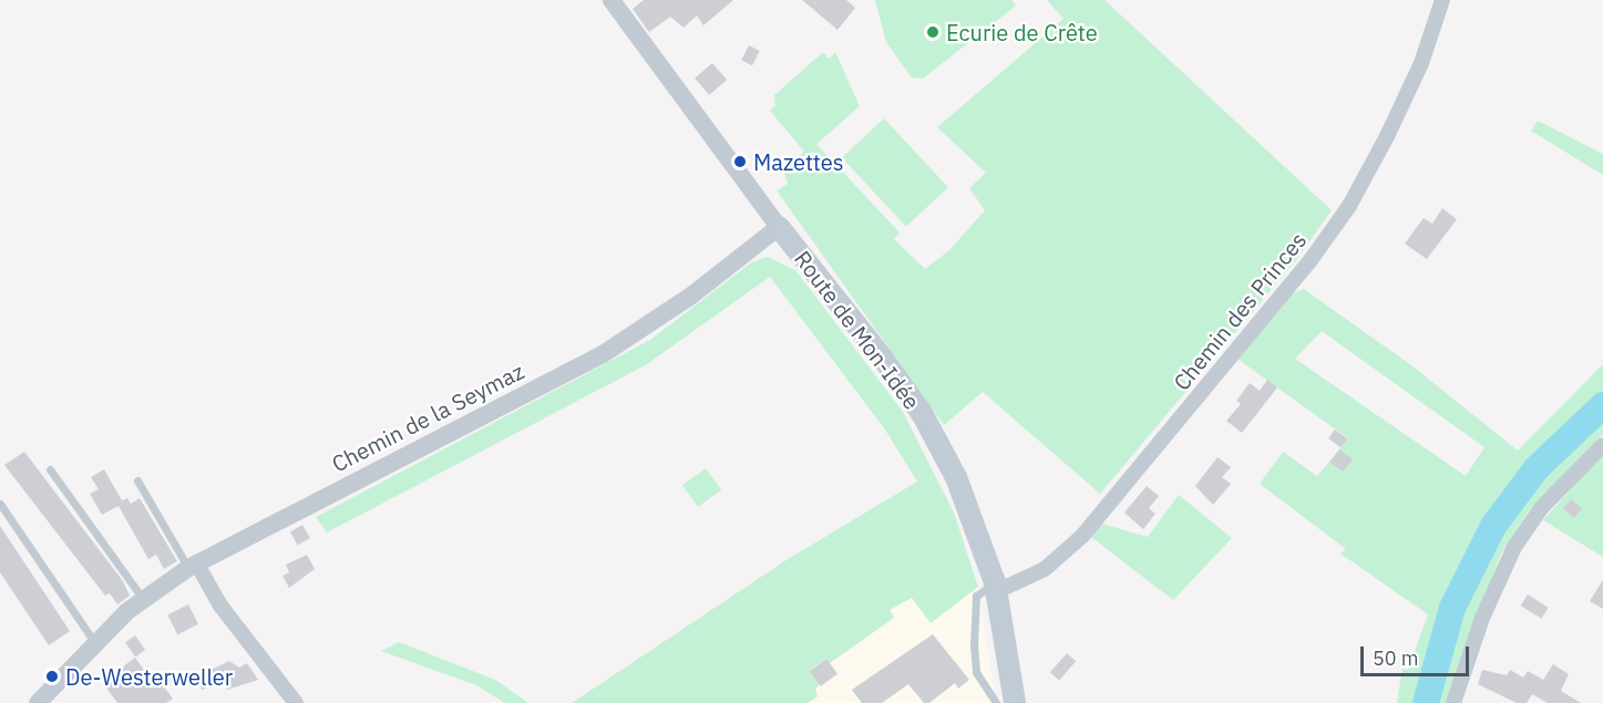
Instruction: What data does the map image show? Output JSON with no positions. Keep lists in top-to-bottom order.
{
  "streets": {
    "main road": ["Route de Mon-Idée"],
    "street": ["Chemin des Princes", "Chemin de la Seymaz"]
  },
  "crossings": [
    ["Chemin des Princes", "Route de Mon-Idée"],
    ["Route de Mon-Idée", "Chemin de la Seymaz"]
  ],
  "places": ["Ecurie de Crête", "Mazettes", "De-Westerweller"],
  "scale_bar": "50 m"
}
